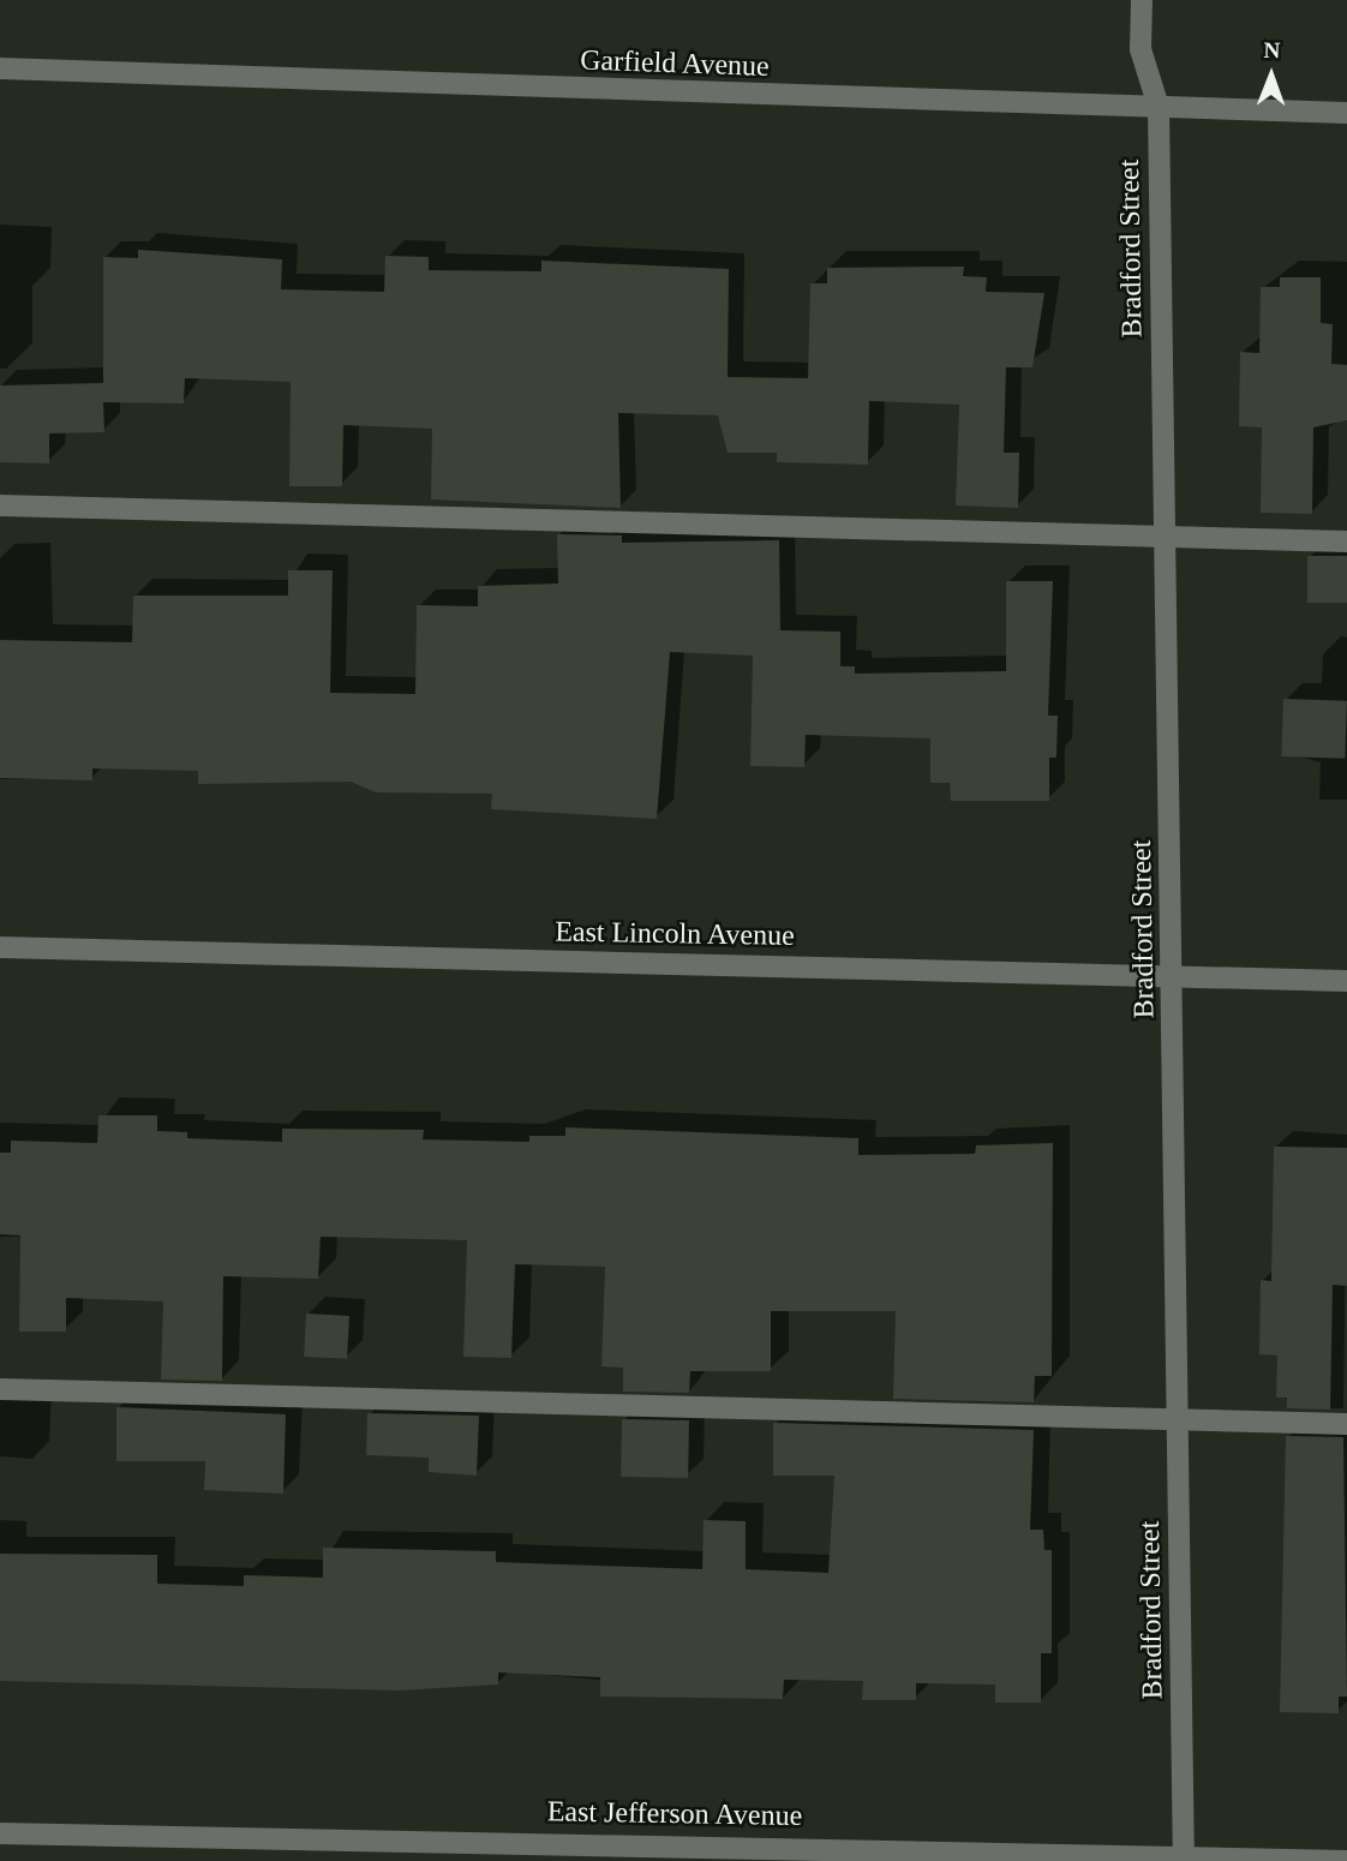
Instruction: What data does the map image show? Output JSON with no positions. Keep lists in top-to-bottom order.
{
  "streets": {
    "street": [
      "Garfield Avenue",
      "Bradford Street",
      "East Lincoln Avenue",
      "East Jefferson Avenue"
    ]
  },
  "crossings": [
    ["Garfield Avenue", "Bradford Street"],
    ["Bradford Street", "East Lincoln Avenue"],
    ["Bradford Street", "East Jefferson Avenue"]
  ],
  "north": "top"
}
